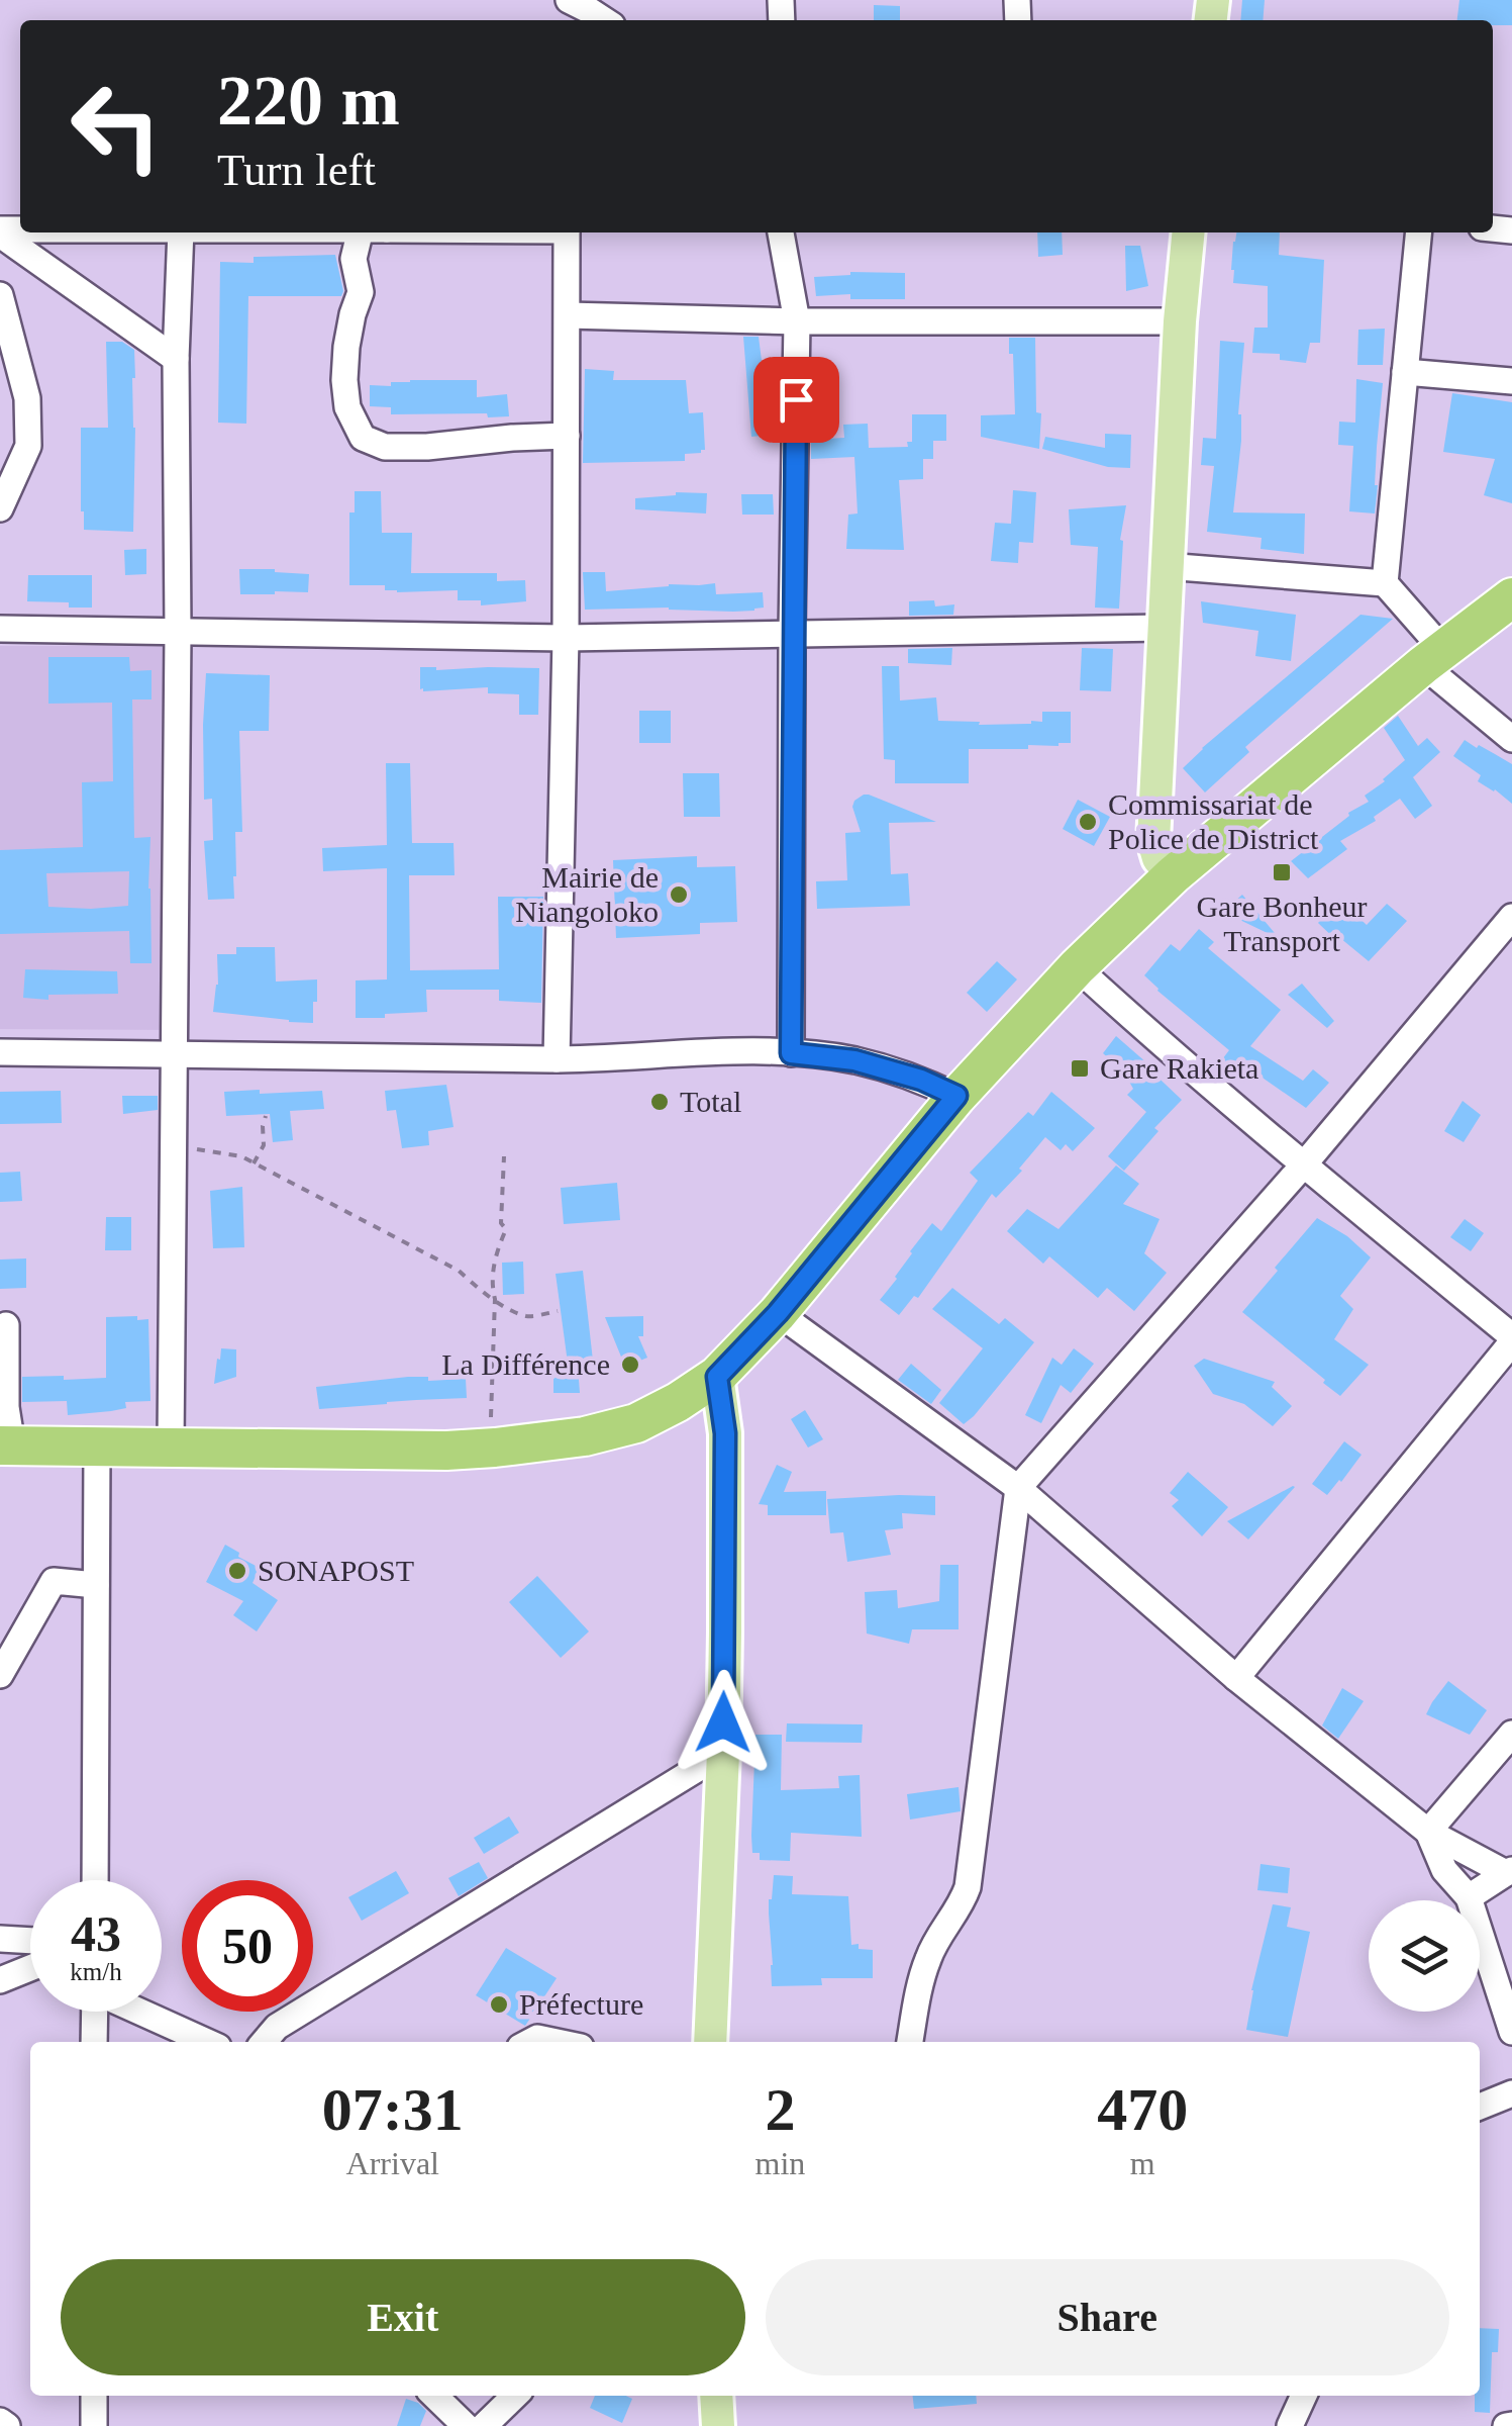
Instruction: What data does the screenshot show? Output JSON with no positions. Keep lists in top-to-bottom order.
{
  "places": {
    "other": [
      "Commissariat de Police de District",
      "Mairie de Niangoloko",
      "Total",
      "La Différence",
      "SONAPOST",
      "Préfecture"
    ],
    "transit": ["Gare Bonheur Transport", "Gare Rakieta"]
  },
  "page": {
    "turn": ["220 m", "Turn left"],
    "speed": "43 km/h",
    "limit": "50",
    "eta": [
      "07:31",
      "Arrival",
      "2",
      "min",
      "470",
      "m"
    ],
    "buttons": ["Exit", "Share"]
  }
}
